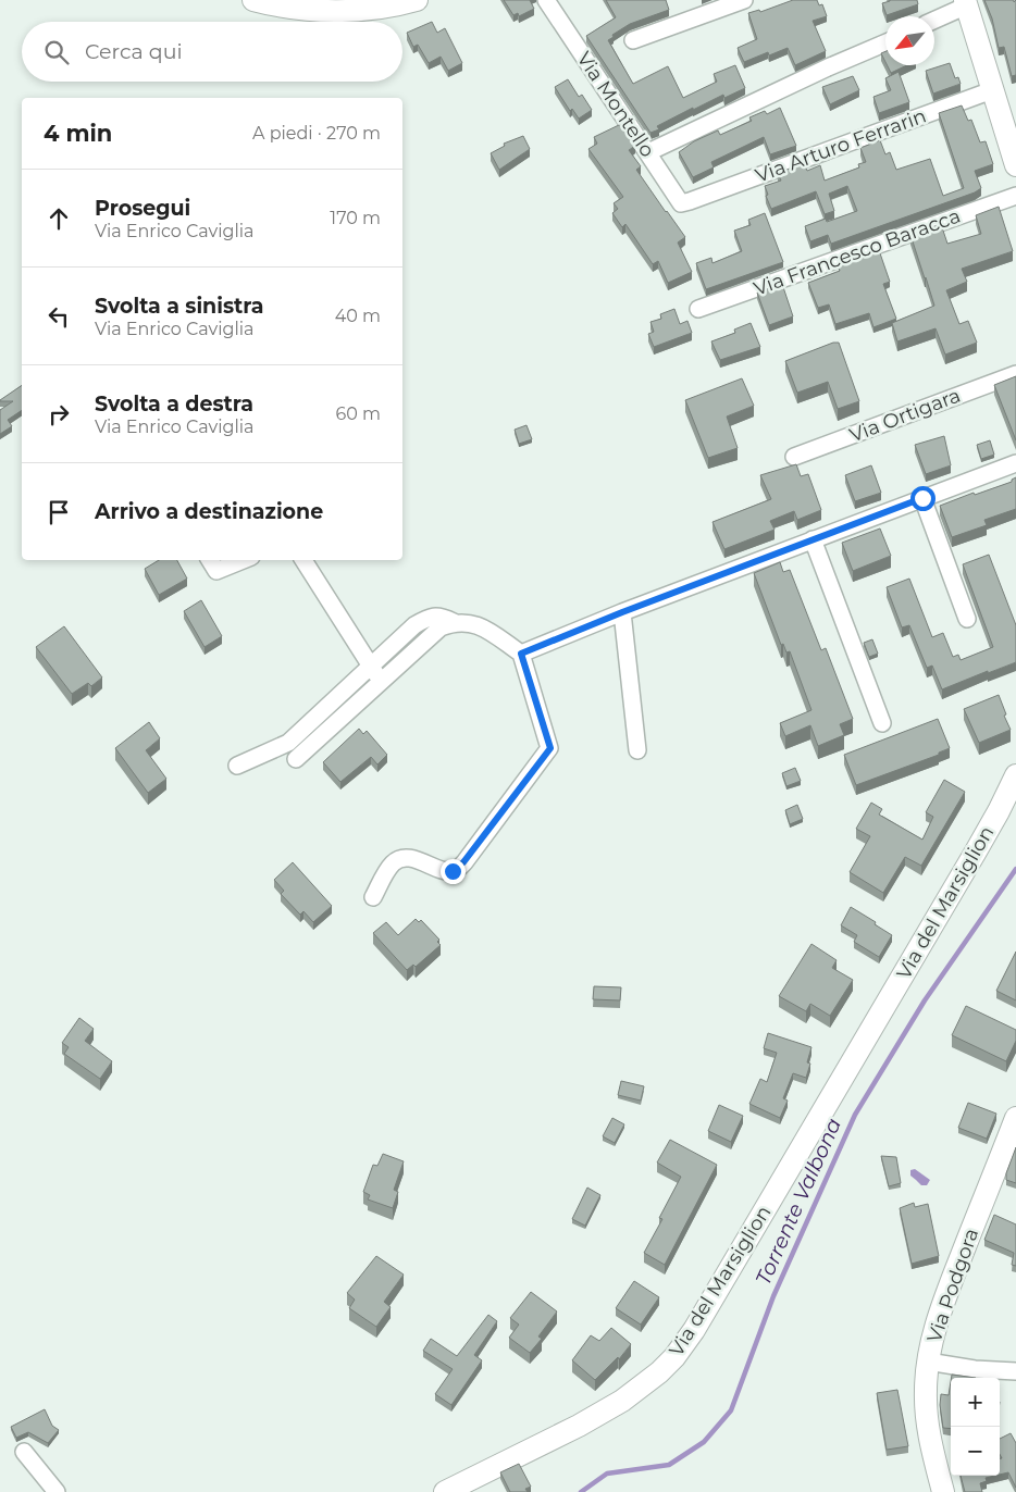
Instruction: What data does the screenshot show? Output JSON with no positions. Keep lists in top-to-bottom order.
{
  "streets": {
    "street": [
      "Via Montello",
      "Via Arturo Ferrarin",
      "Via Francesco Baracca",
      "Via Ortigara",
      "Via del Marsiglion",
      "Via Podgora"
    ]
  },
  "crossings": [
    ["Via Montello", "Via Arturo Ferrarin"]
  ],
  "water": ["Torrente Valbona"],
  "north": "bottom left",
  "page": {
    "search": "Cerca qui",
    "heading": ["4 min", "A piedi · 270 m"],
    "list": [
      ["Prosegui", "Via Enrico Caviglia", "170 m"],
      ["Svolta a sinistra", "Via Enrico Caviglia", "40 m"],
      ["Svolta a destra", "Via Enrico Caviglia", "60 m"],
      "Arrivo a destinazione"
    ],
    "map_buttons": ["+", "−"]
  }
}
